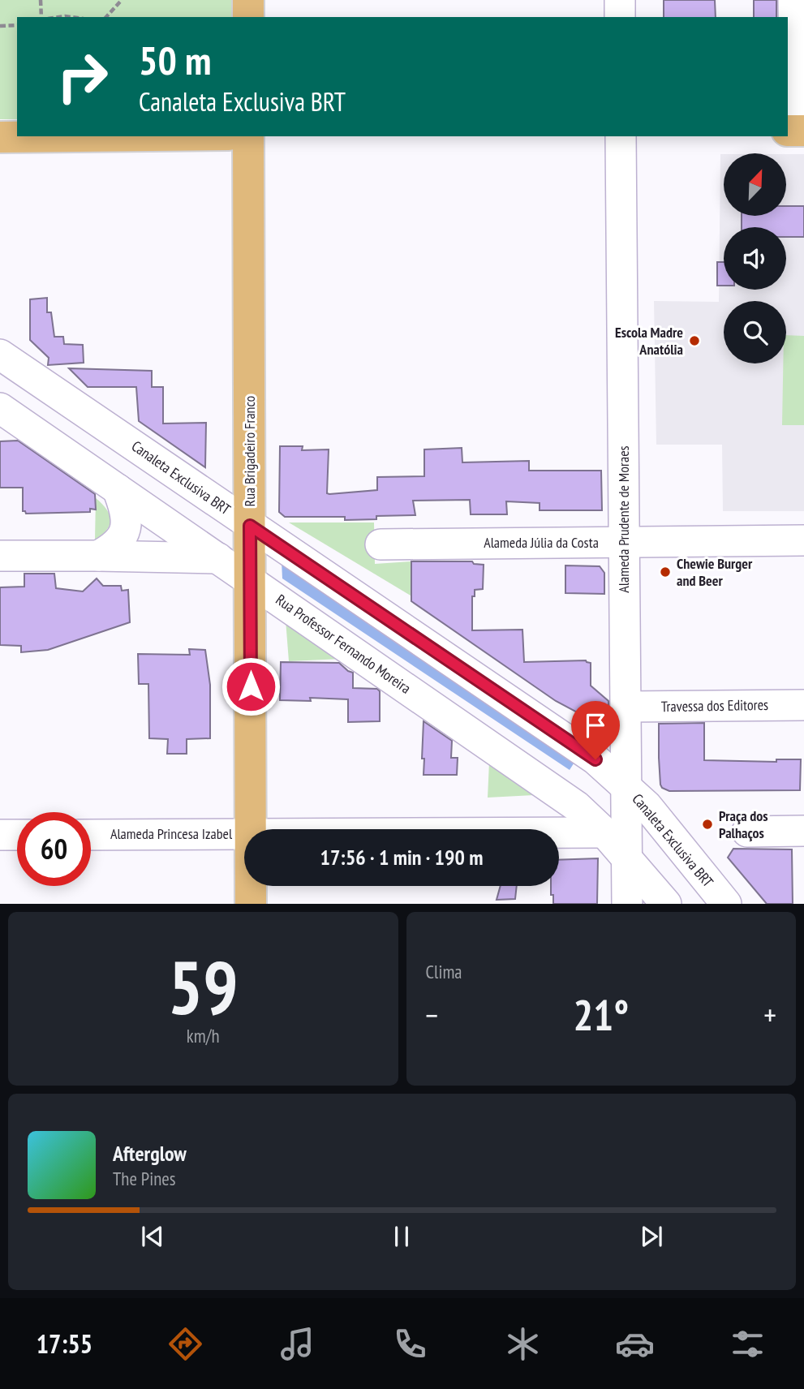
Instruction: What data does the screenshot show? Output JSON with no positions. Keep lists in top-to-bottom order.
{
  "streets": {
    "main road": ["Rua Brigadeiro Franco"],
    "street": [
      "Canaleta Exclusiva BRT",
      "Alameda Prudente de Moraes",
      "Alameda Júlia da Costa",
      "Rua Professor Fernando Moreira",
      "Travessa dos Editores",
      "Alameda Princesa Izabel"
    ]
  },
  "crossings": [
    ["Rua Brigadeiro Franco", "Canaleta Exclusiva BRT"],
    ["Rua Brigadeiro Franco", "Rua Professor Fernando Moreira"],
    ["Canaleta Exclusiva BRT", "Alameda Prudente de Moraes"],
    ["Alameda Prudente de Moraes", "Alameda Júlia da Costa"],
    ["Alameda Prudente de Moraes", "Rua Professor Fernando Moreira"],
    ["Alameda Prudente de Moraes", "Travessa dos Editores"],
    ["Rua Professor Fernando Moreira", "Alameda Princesa Izabel"]
  ],
  "places": ["Escola Madre Anatólia", "Chewie Burger and Beer", "Praça dos Palhaços"],
  "north": "top right",
  "page": {
    "turn": ["50 m", "Canaleta Exclusiva BRT"],
    "limit": "60",
    "trip": "17:56 · 1 min · 190 m",
    "tile": [
      ["59", "km/h"],
      "Clima"
    ],
    "heat": ["−", "21°", "+"],
    "song": ["Afterglow", "The Pines"],
    "tabs": "17:55"
  }
}
